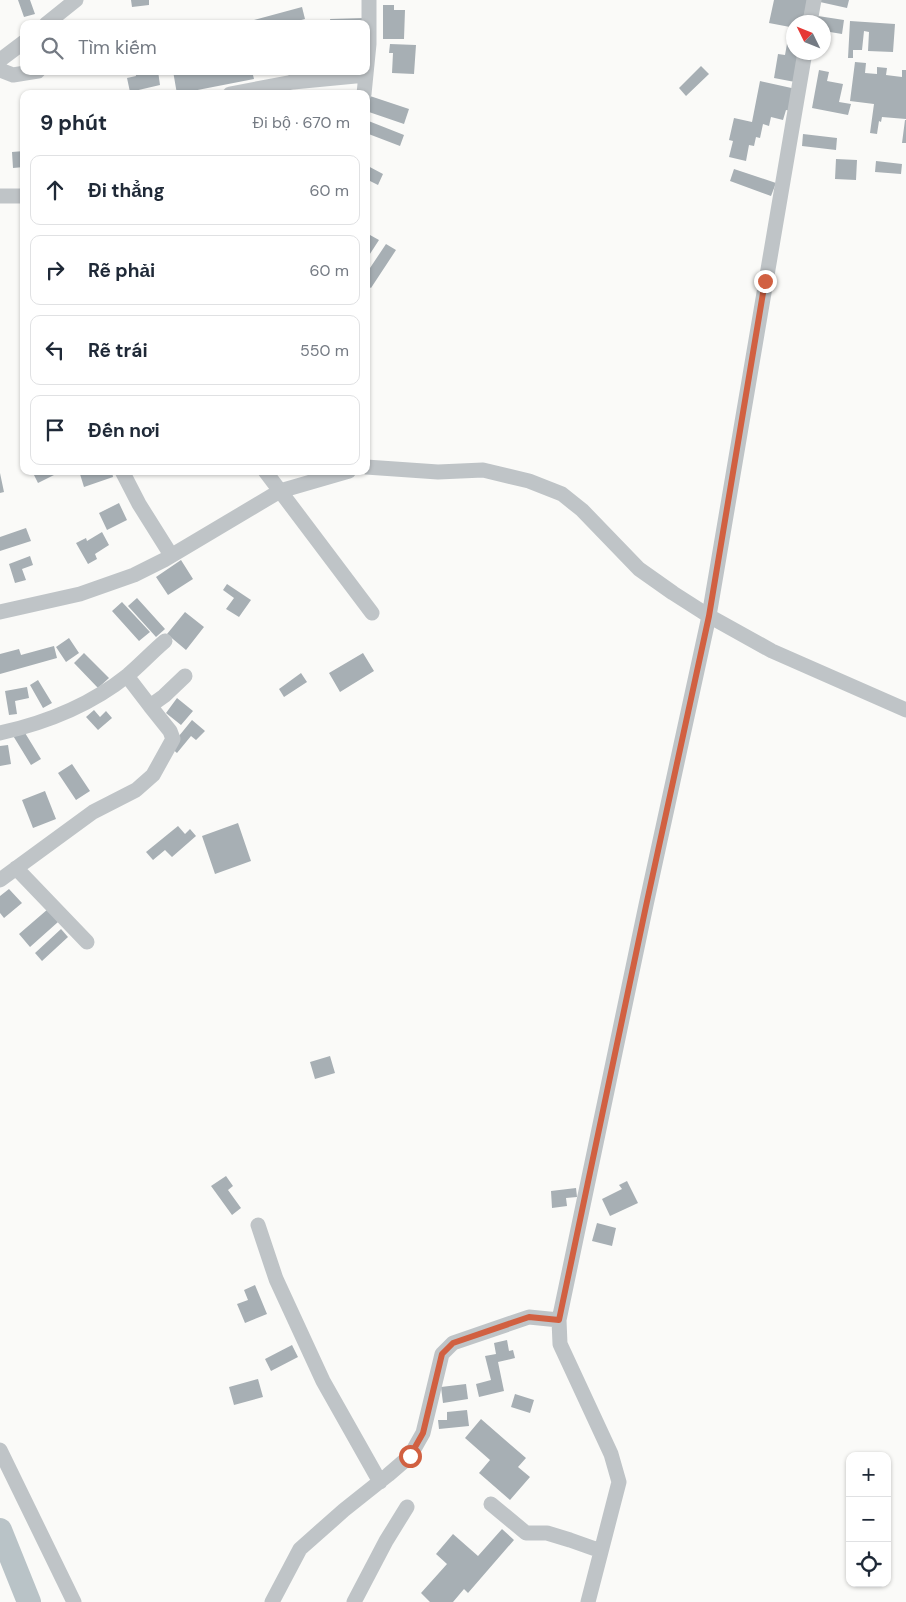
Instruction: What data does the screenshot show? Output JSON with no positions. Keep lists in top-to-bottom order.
{
  "north": "top left",
  "page": {
    "search": "Tìm kiếm",
    "heading": ["9 phút", "Đi bộ · 670 m"],
    "list": [
      ["Đi thẳng", "60 m"],
      ["Rẽ phải", "60 m"],
      ["Rẽ trái", "550 m"],
      "Đến nơi"
    ],
    "map_buttons": ["+", "−"]
  }
}
